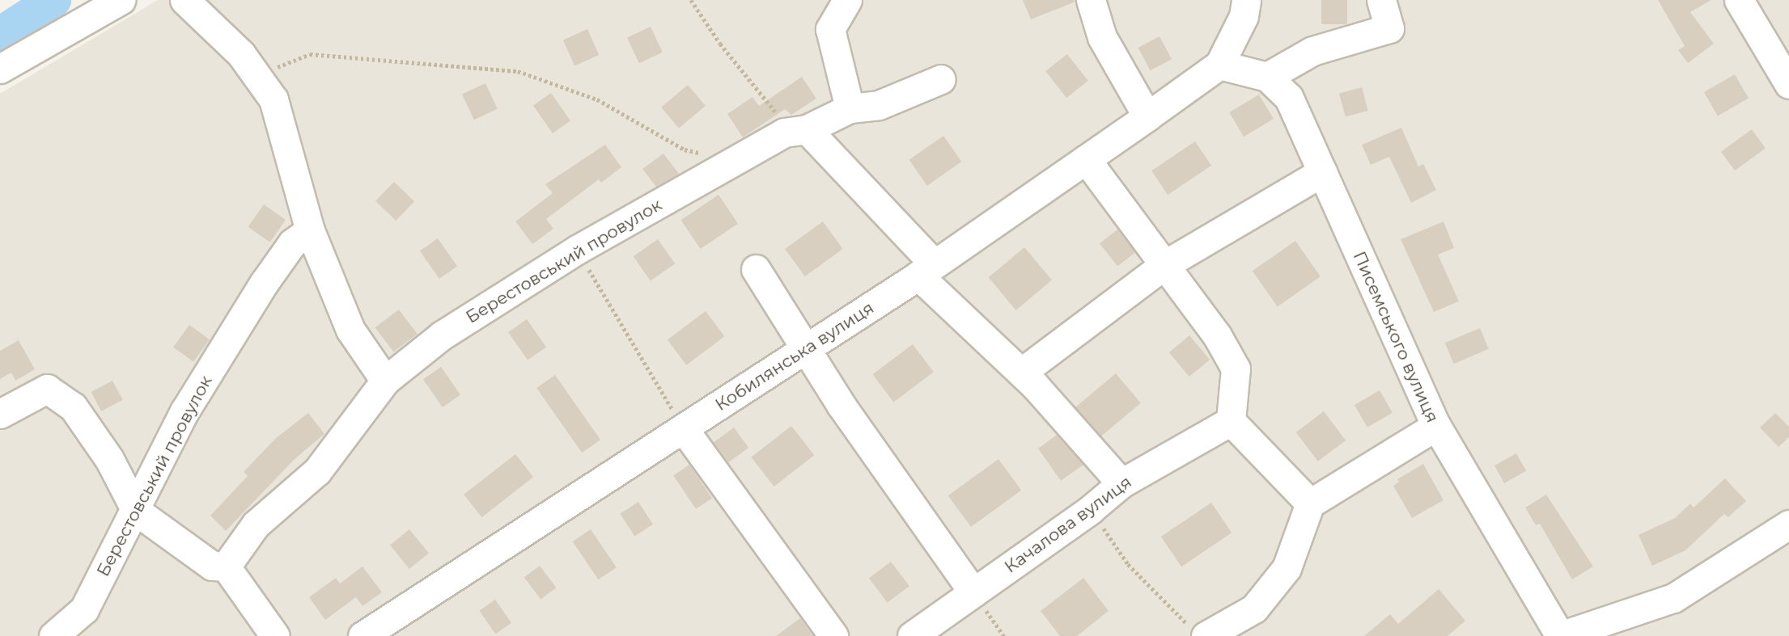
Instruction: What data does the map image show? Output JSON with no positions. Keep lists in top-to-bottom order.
{
  "streets": {
    "street": [
      "Берестовський провулок",
      "Писемського вулиця",
      "Кобилянська вулиця",
      "Качалова вулиця"
    ]
  },
  "crossings": [
    ["Писемського вулиця", "Кобилянська вулиця"]
  ]
}
